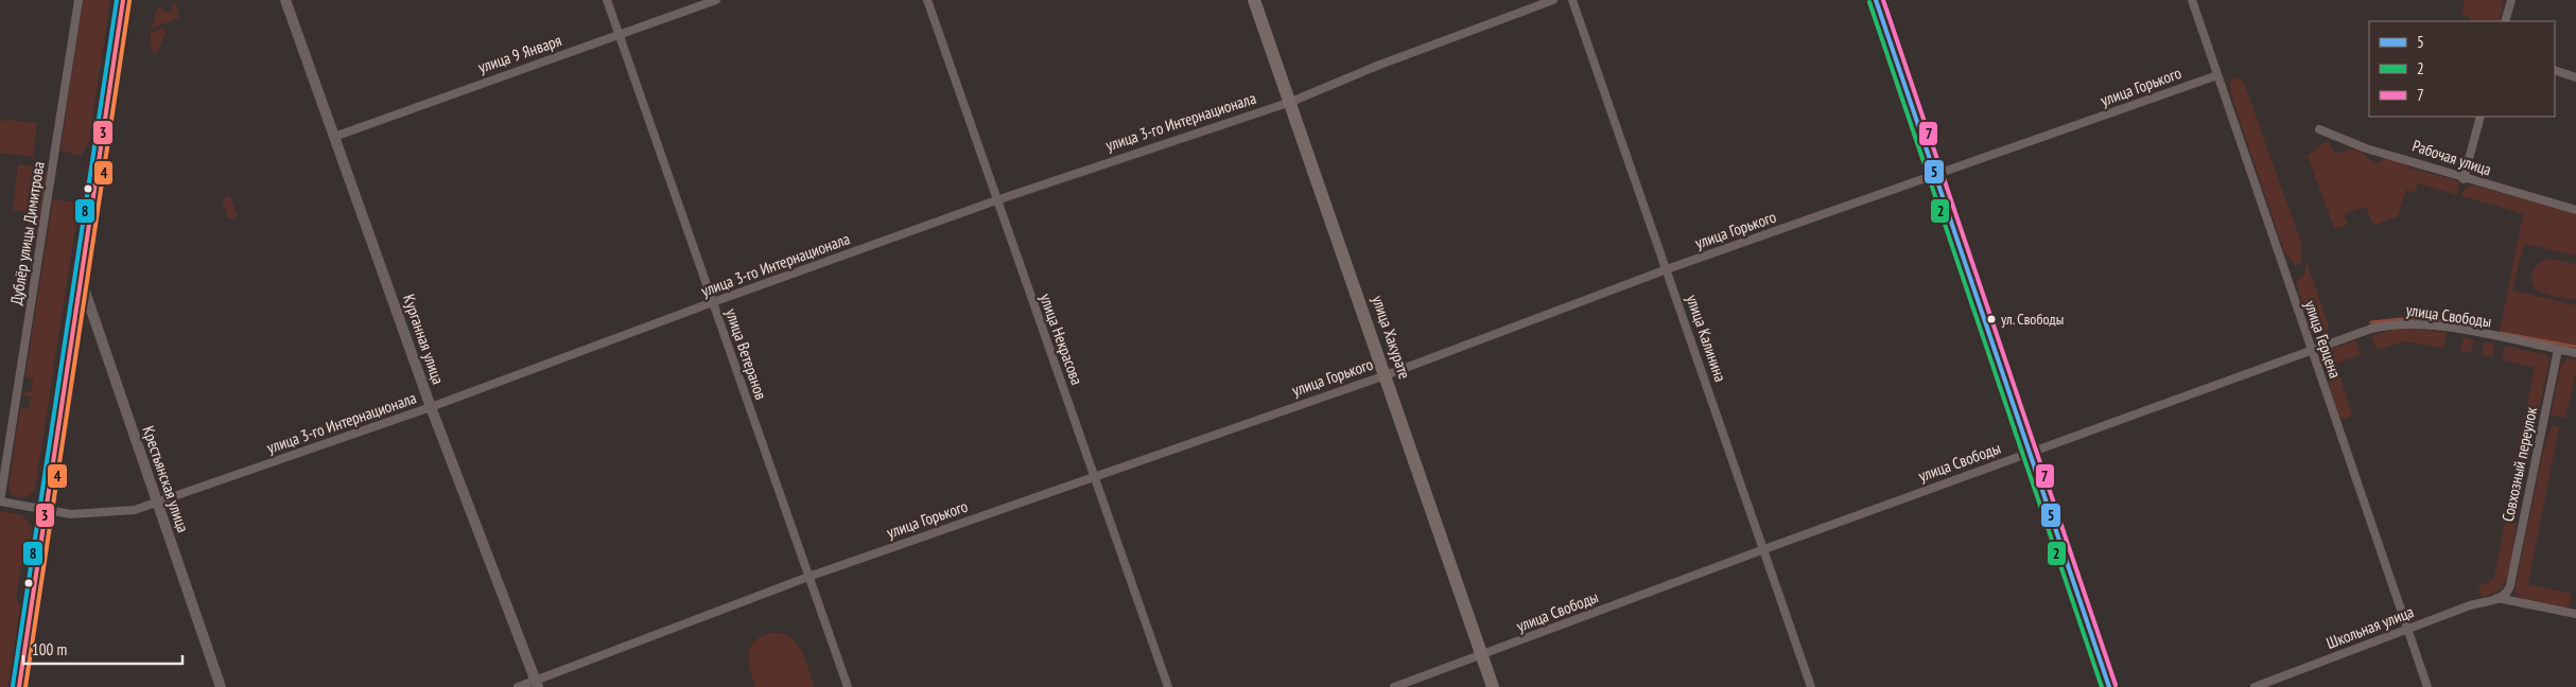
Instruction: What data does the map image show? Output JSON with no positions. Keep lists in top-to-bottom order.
{
  "streets": {
    "main road": ["улица Хакурате"],
    "street": [
      "улица 9 Января",
      "улица Горького",
      "улица 3-го Интернационала",
      "Рабочая улица",
      "Дублёр улицы Димитрова",
      "улица Свободы",
      "улица Калинина",
      "Курганная улица",
      "улица Некрасова",
      "улица Герцена",
      "улица Ветеранов",
      "Совхозный переулок",
      "Крестьянская улица",
      "Школьная улица"
    ]
  },
  "crossings": [
    ["улица 9 Января", "Курганная улица"],
    ["улица 9 Января", "улица Ветеранов"],
    ["улица Горького", "улица Хакурате"],
    ["улица Горького", "улица Калинина"],
    ["улица Горького", "Курганная улица"],
    ["улица Горького", "улица Некрасова"],
    ["улица Горького", "улица Герцена"],
    ["улица Горького", "улица Ветеранов"],
    ["улица 3-го Интернационала", "Дублёр улицы Димитрова"],
    ["улица 3-го Интернационала", "улица Хакурате"],
    ["улица 3-го Интернационала", "Курганная улица"],
    ["улица 3-го Интернационала", "улица Некрасова"],
    ["улица 3-го Интернационала", "улица Ветеранов"],
    ["улица 3-го Интернационала", "Крестьянская улица"],
    ["улица Свободы", "улица Хакурате"],
    ["улица Свободы", "улица Калинина"],
    ["улица Свободы", "улица Герцена"],
    ["улица Свободы", "Совхозный переулок"],
    ["улица Герцена", "Школьная улица"],
    ["Совхозный переулок", "Школьная улица"]
  ],
  "places": ["ул. Свободы"],
  "lines": [
    "transit line 5",
    "transit line 7",
    "transit line 3",
    "transit line 8",
    "transit line 4",
    "transit line 2"
  ],
  "legend": ["5", "2", "7"],
  "scale_bar": "100 m"
}
